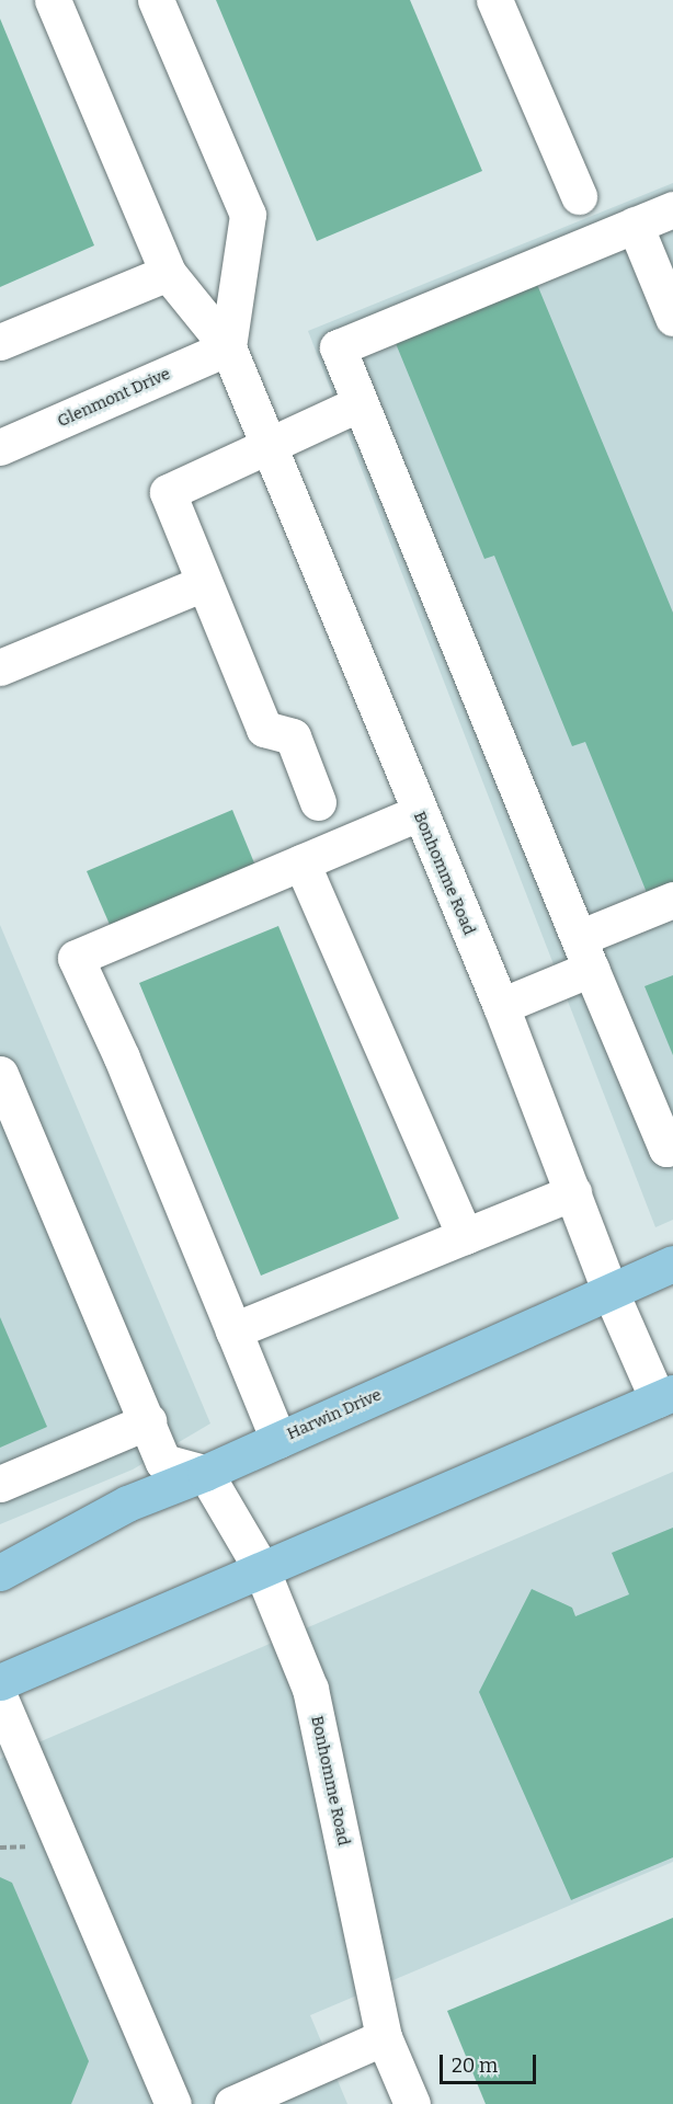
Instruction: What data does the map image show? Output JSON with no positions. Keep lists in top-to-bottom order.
{
  "streets": {
    "main road": ["Harwin Drive"],
    "street": ["Glenmont Drive", "Bonhomme Road"]
  },
  "crossings": [
    ["Glenmont Drive", "Bonhomme Road"],
    ["Bonhomme Road", "Harwin Drive"]
  ],
  "scale_bar": "20 m"
}
